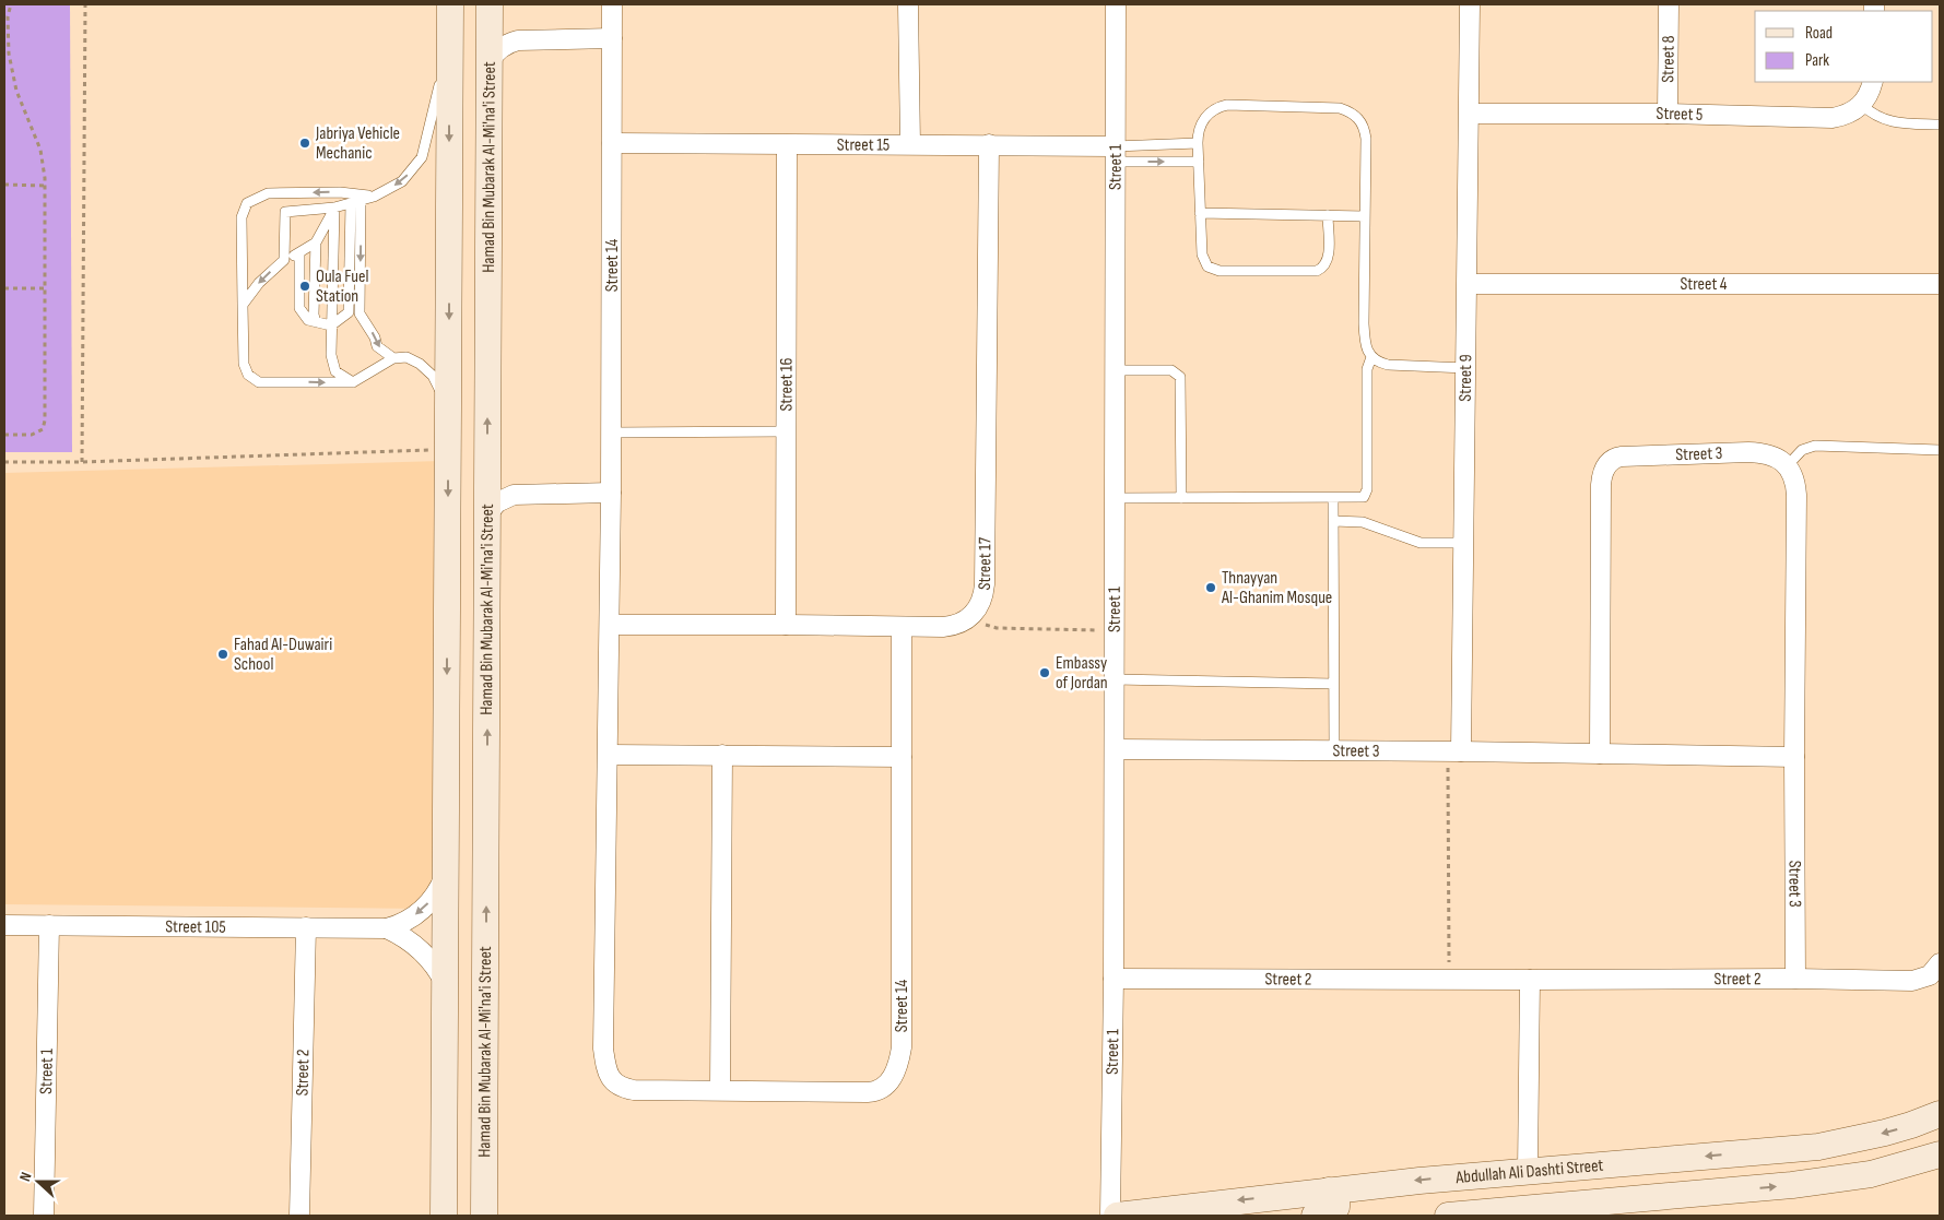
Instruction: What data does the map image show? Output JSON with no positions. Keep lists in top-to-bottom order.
{
  "streets": {
    "street": [
      "Street 8",
      "Street 5",
      "Street 15",
      "Hamad Bin Mubarak Al-Mi'na'i Street",
      "Street 1",
      "Street 14",
      "Street 4",
      "Street 9",
      "Street 16",
      "Street 3",
      "Street 17",
      "Street 105",
      "Street 2",
      "Abdullah Ali Dashti Street"
    ]
  },
  "crossings": [
    ["Street 8", "Street 5"],
    ["Street 5", "Street 9"],
    ["Street 15", "Street 1"],
    ["Street 15", "Street 14"],
    ["Street 15", "Street 16"],
    ["Street 15", "Street 17"],
    ["Street 1", "Street 3"],
    ["Street 1", "Street 105"],
    ["Street 1", "Street 2"],
    ["Street 4", "Street 9"],
    ["Street 9", "Street 3"],
    ["Street 3", "Street 2"],
    ["Street 105", "Street 2"]
  ],
  "places": [
    "Jabriya Vehicle Mechanic",
    "Oula Fuel Station",
    "Thnayyan Al-Ghanim Mosque",
    "Fahad Al-Duwairi School",
    "Embassy of Jordan"
  ],
  "legend": ["Road", "Park"],
  "north": "left"
}
